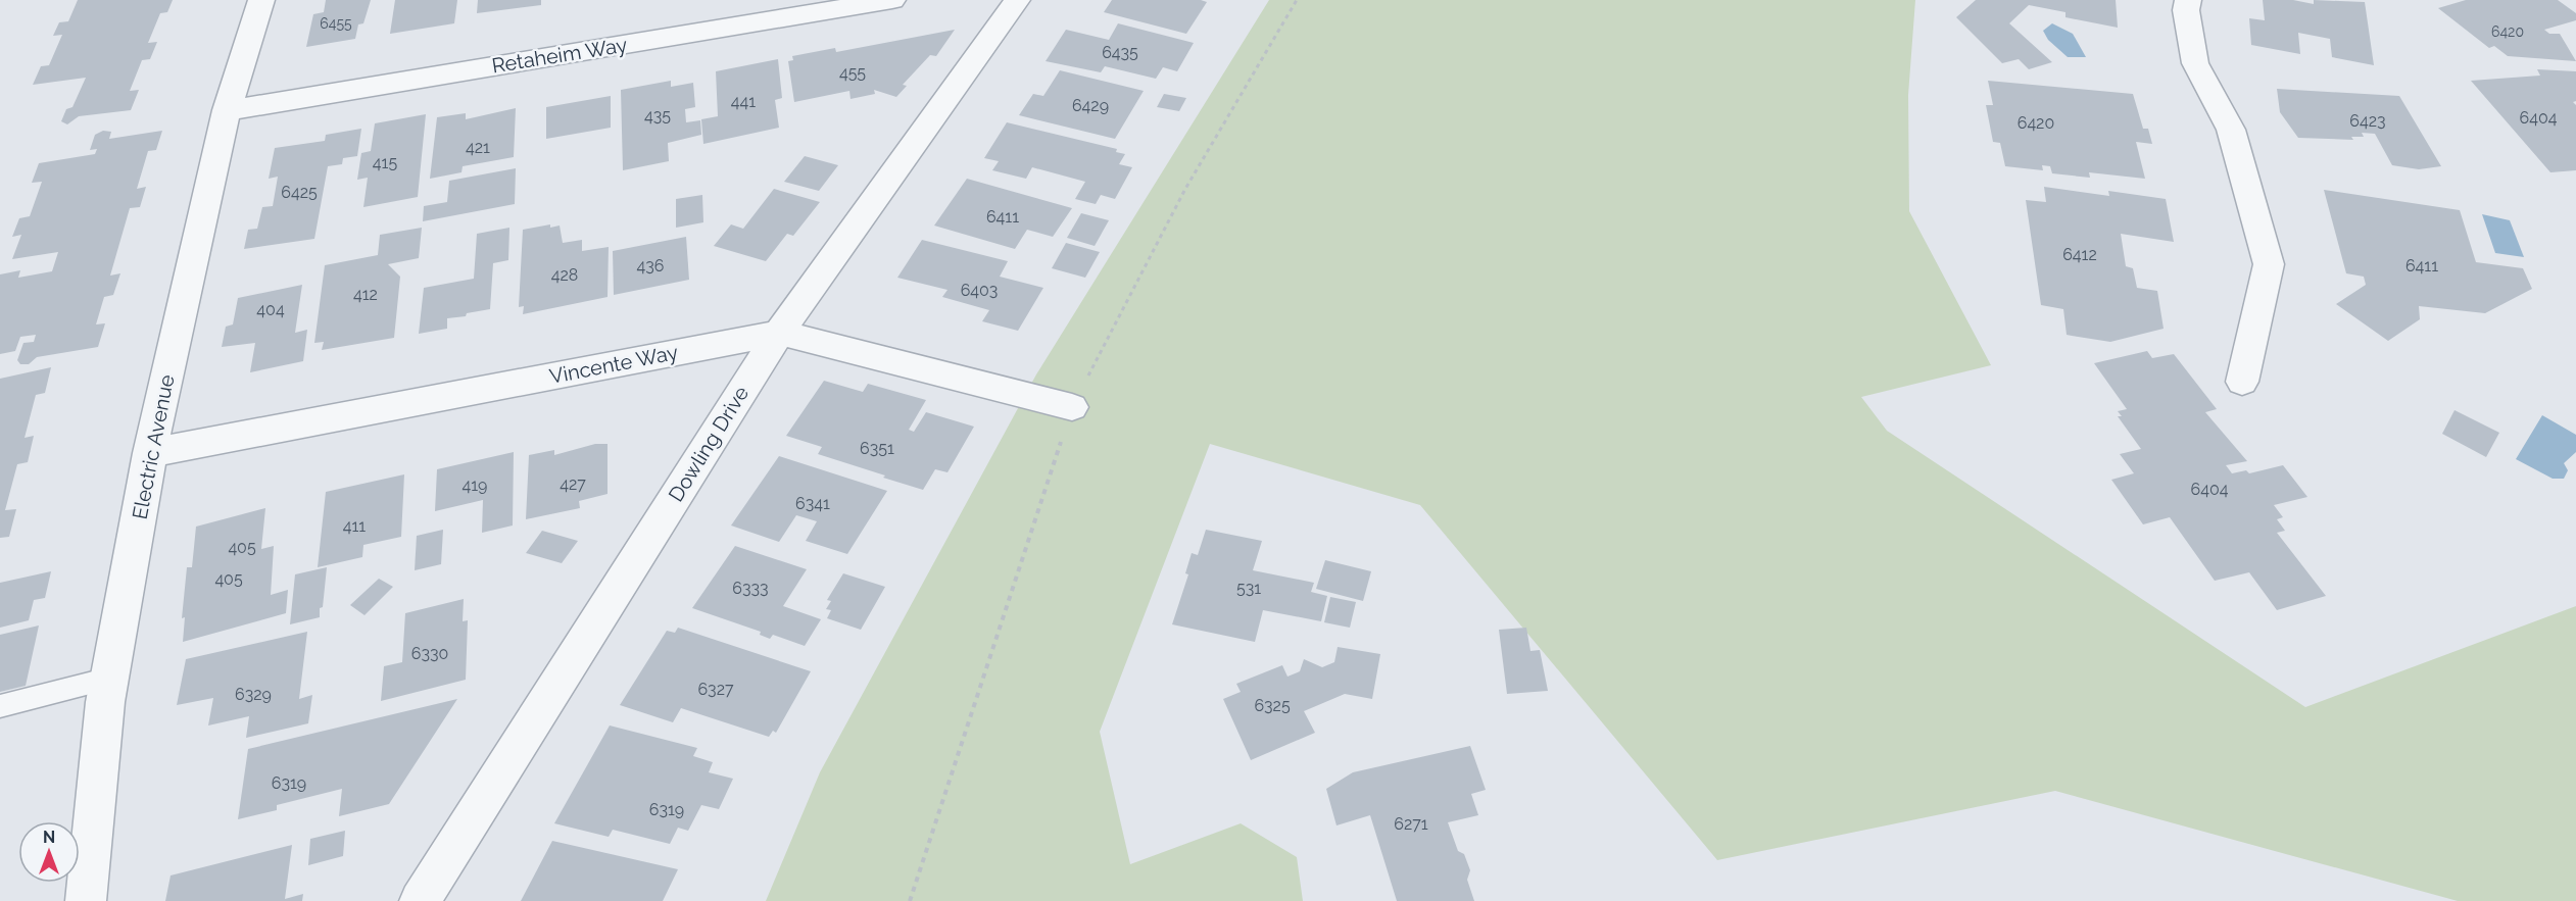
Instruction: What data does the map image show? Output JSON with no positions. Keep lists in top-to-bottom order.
{
  "streets": {
    "street": [
      "Retaheim Way",
      "Vincente Way",
      "Dowling Drive",
      "Electric Avenue"
    ]
  },
  "crossings": [
    ["Retaheim Way", "Electric Avenue"],
    ["Vincente Way", "Dowling Drive"],
    ["Vincente Way", "Electric Avenue"]
  ],
  "house_numbers": [
    "6455",
    "6420",
    "6435",
    "455",
    "441",
    "6429",
    "435",
    "6404",
    "6423",
    "6420",
    "421",
    "415",
    "6425",
    "6411",
    "6412",
    "436",
    "6411",
    "428",
    "6403",
    "412",
    "404",
    "6351",
    "427",
    "419",
    "6404",
    "6341",
    "411",
    "405",
    "405",
    "6333",
    "531",
    "6330",
    "6327",
    "6329",
    "6325",
    "6319",
    "6319",
    "6271"
  ],
  "north": "top"
}
